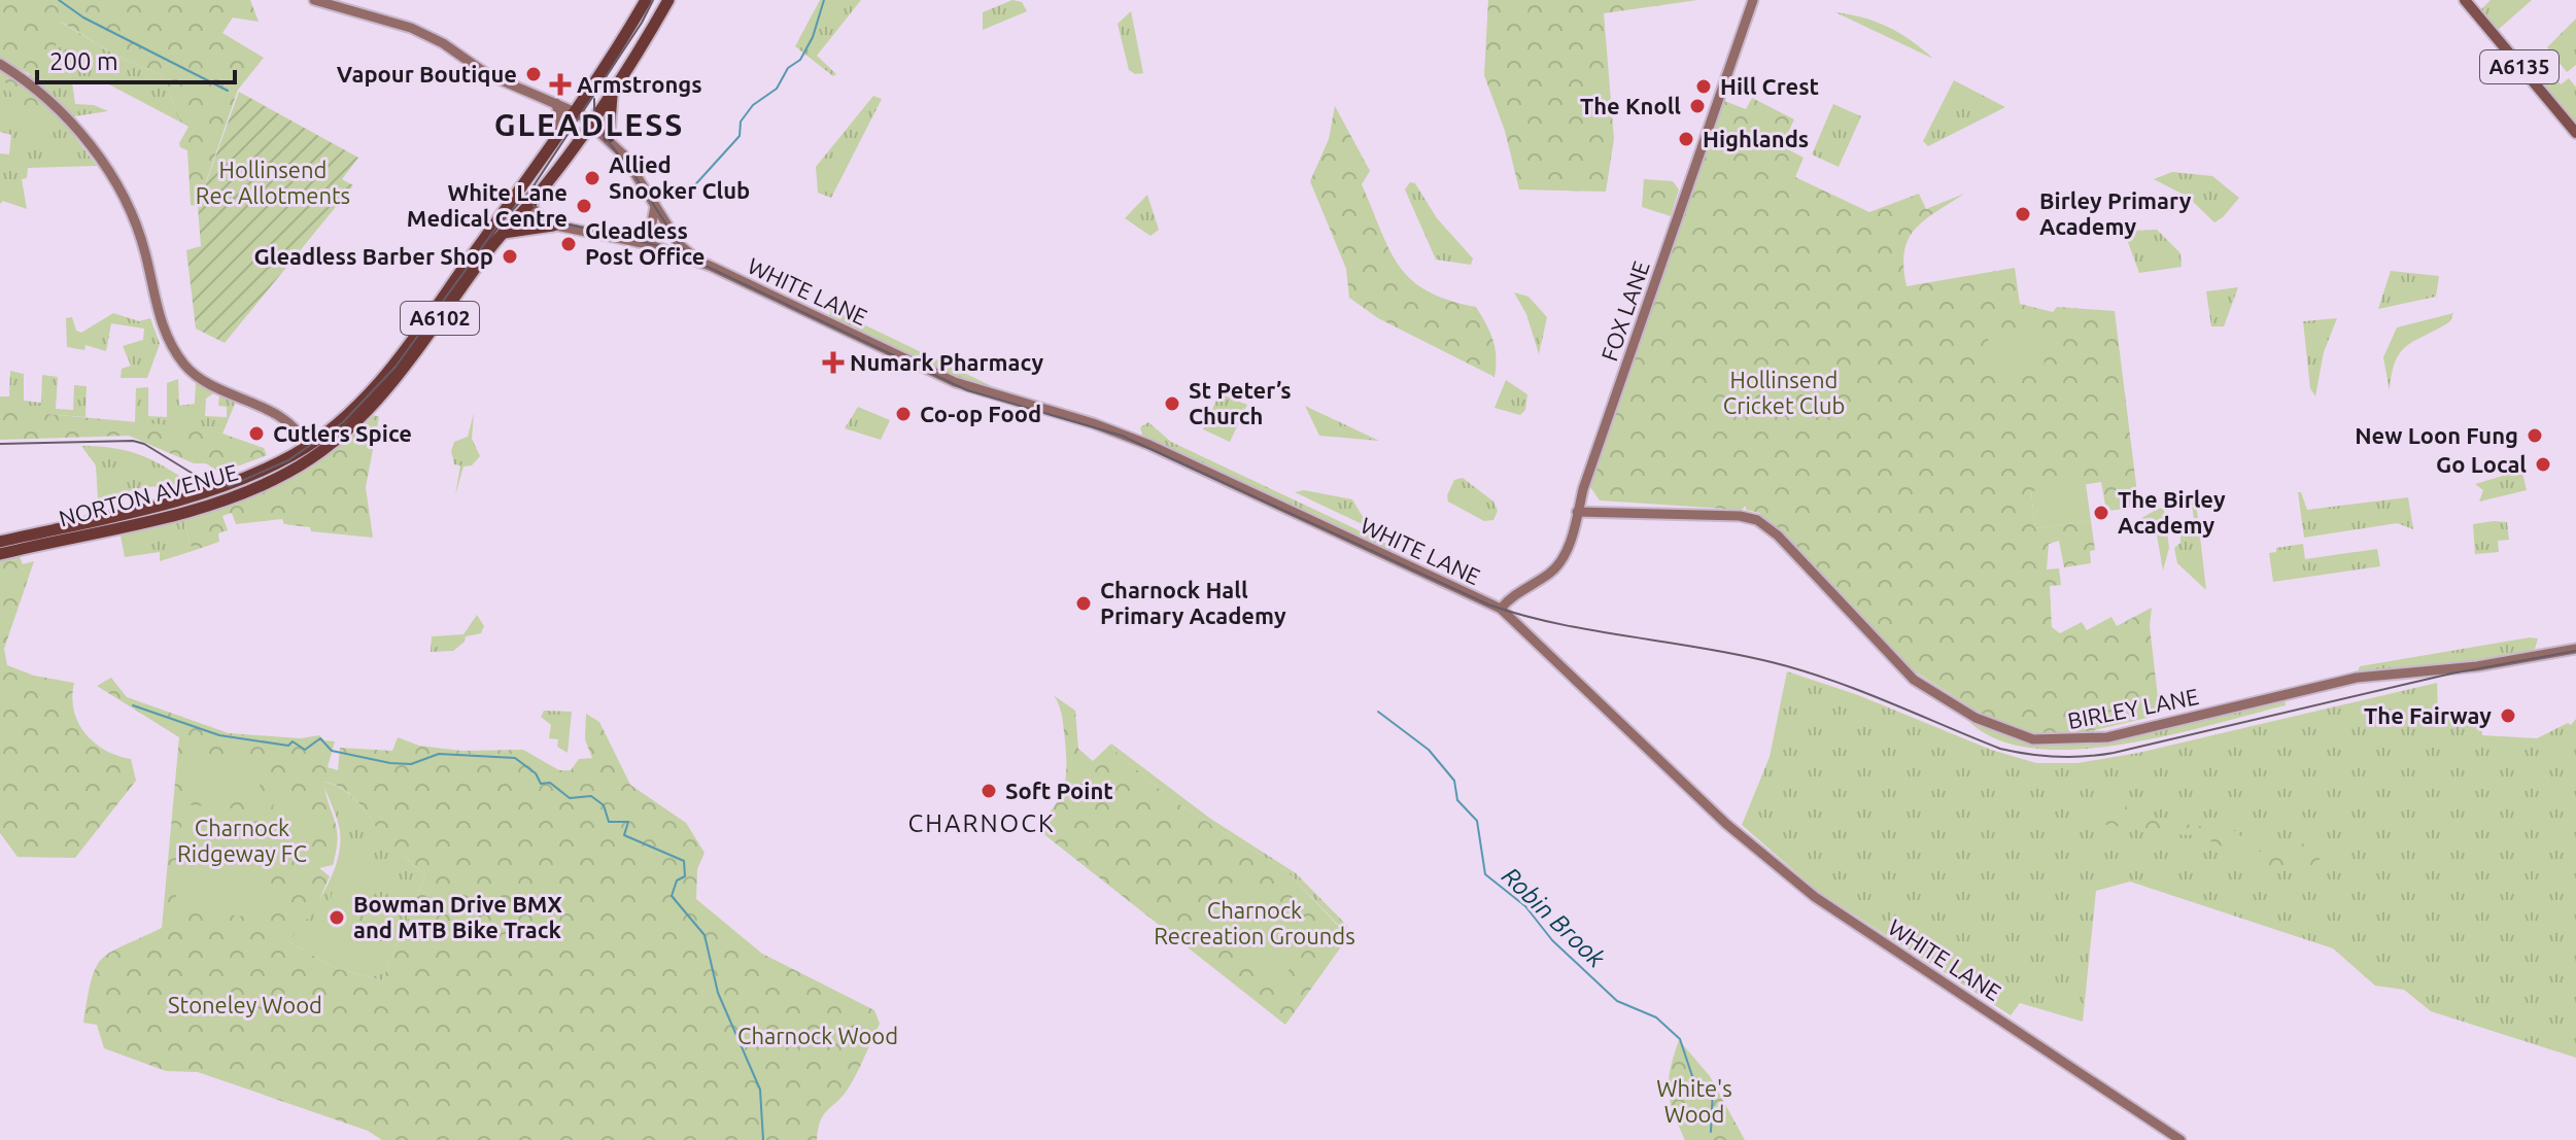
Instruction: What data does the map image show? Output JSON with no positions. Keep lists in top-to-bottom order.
{
  "streets": {
    "highway": ["A6102", "NORTON AVENUE"],
    "main road": [
      "A6135",
      "WHITE LANE",
      "FOX LANE",
      "BIRLEY LANE"
    ]
  },
  "crossings": [
    ["WHITE LANE", "FOX LANE"],
    ["FOX LANE", "BIRLEY LANE"],
    ["A6102", "NORTON AVENUE"]
  ],
  "districts": ["GLEADLESS", "CHARNOCK"],
  "water": ["Robin Brook"],
  "parks": [
    "Hollinsend Rec Allotments",
    "Hollinsend Cricket Club",
    "Charnock Ridgeway FC",
    "Charnock Recreation Grounds",
    "Stoneley Wood",
    "Charnock Wood",
    "White's Wood"
  ],
  "places": {
    "other": [
      "Vapour Boutique",
      "Hill Crest",
      "The Knoll",
      "Highlands",
      "Allied Snooker Club",
      "White Lane Medical Centre",
      "Birley Primary Academy",
      "Gleadless Post Office",
      "Gleadless Barber Shop",
      "St Peter’s Church",
      "Co-op Food",
      "Cutlers Spice",
      "New Loon Fung",
      "Go Local",
      "The Birley Academy",
      "Charnock Hall Primary Academy",
      "The Fairway",
      "Soft Point",
      "Bowman Drive BMX and MTB Bike Track"
    ],
    "health": ["Armstrongs", "Numark Pharmacy"]
  },
  "scale_bar": "200 m"
}
